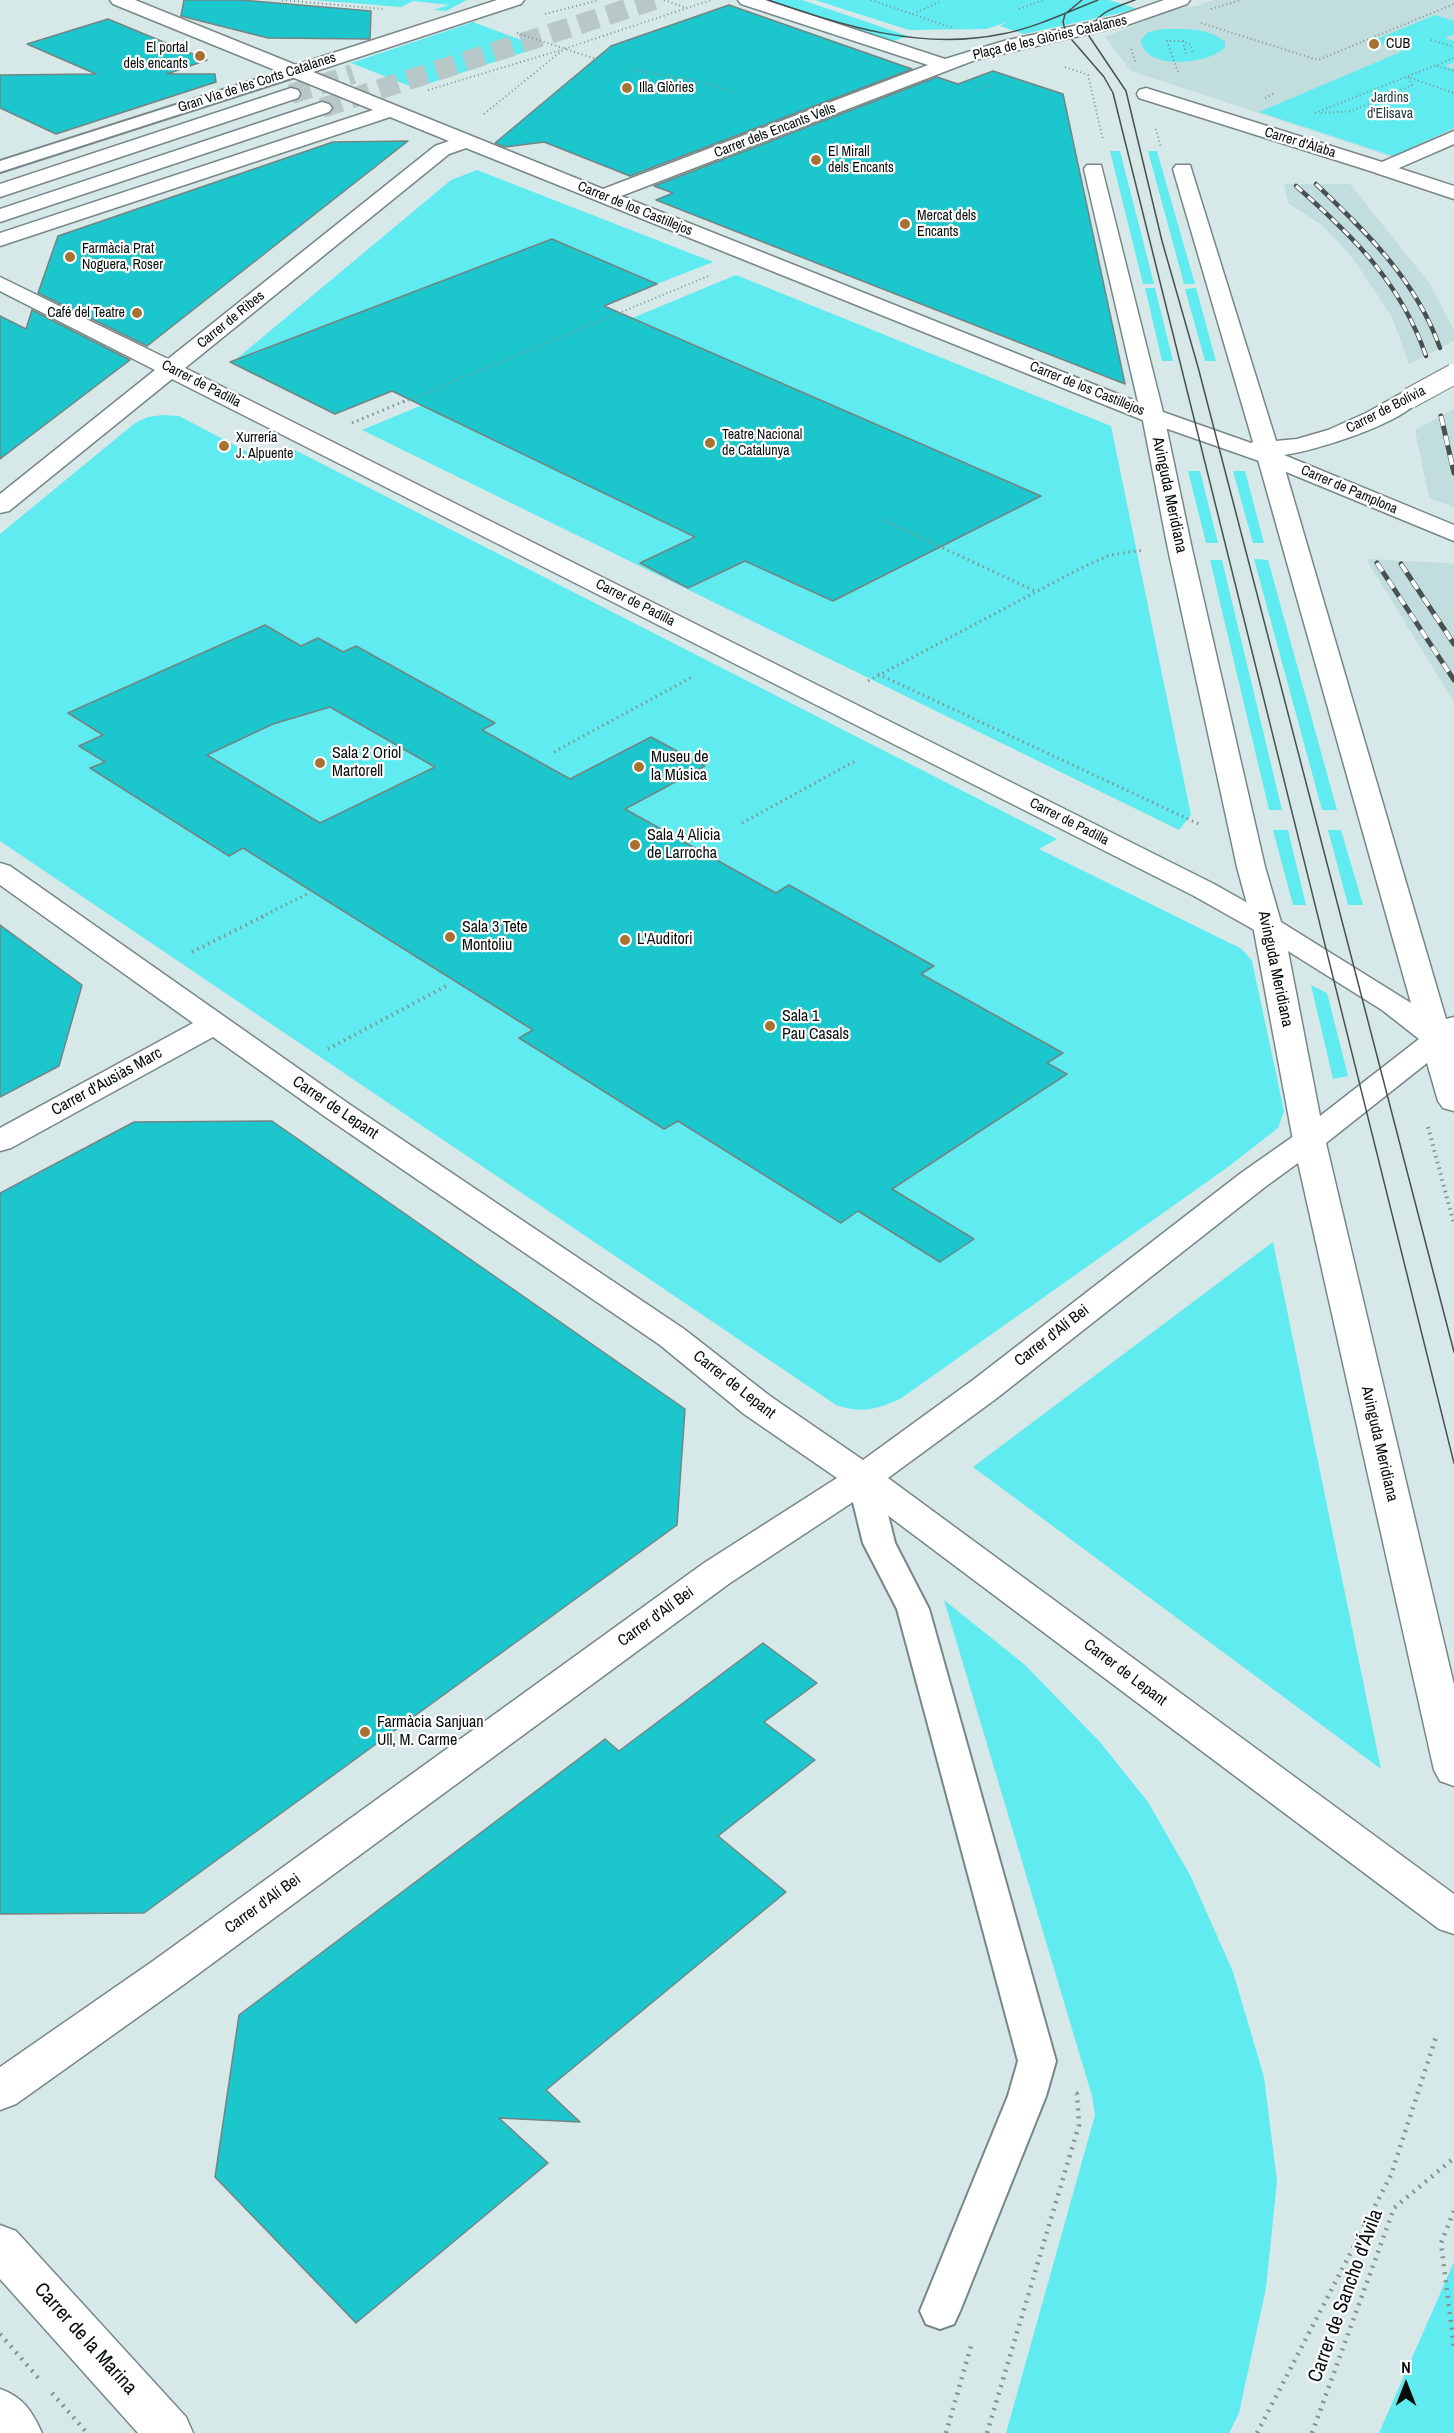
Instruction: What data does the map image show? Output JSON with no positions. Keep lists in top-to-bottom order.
{
  "streets": {
    "street": [
      "Plaça de les Glòries Catalanes",
      "Gran Via de les Corts Catalanes",
      "Carrer dels Encants Vells",
      "Carrer d'Àlaba",
      "Carrer de los Castillejos",
      "Carrer de Ribes",
      "Carrer de Padilla",
      "Carrer de Bolívia",
      "Carrer de Pamplona",
      "Avinguda Meridiana",
      "Carrer d'Ausiàs Marc",
      "Carrer de Lepant",
      "Carrer d'Alí Bei",
      "Carrer de la Marina"
    ],
    "path": ["Carrer de Sancho d'Ávila"]
  },
  "crossings": [
    ["Plaça de les Glòries Catalanes", "Carrer dels Encants Vells"],
    ["Gran Via de les Corts Catalanes", "Carrer de los Castillejos"],
    ["Carrer dels Encants Vells", "Carrer de los Castillejos"],
    ["Carrer de los Castillejos", "Carrer de Ribes"],
    ["Carrer de los Castillejos", "Carrer de Pamplona"],
    ["Carrer de los Castillejos", "Avinguda Meridiana"],
    ["Carrer de Ribes", "Carrer de Padilla"],
    ["Carrer de Padilla", "Avinguda Meridiana"],
    ["Carrer de Padilla", "Carrer d'Alí Bei"],
    ["Carrer de Bolívia", "Carrer de Pamplona"],
    ["Carrer de Pamplona", "Avinguda Meridiana"],
    ["Avinguda Meridiana", "Carrer d'Alí Bei"],
    ["Carrer d'Ausiàs Marc", "Carrer de Lepant"],
    ["Carrer de Lepant", "Carrer d'Alí Bei"]
  ],
  "parks": ["Jardins d'Elisava"],
  "places": [
    "CUB",
    "El portal dels encants",
    "Illa Glòries",
    "El Mirall dels Encants",
    "Mercat dels Encants",
    "Farmàcia Prat Noguera, Roser",
    "Café del Teatre",
    "Teatre Nacional de Catalunya",
    "Xurrería J. Alpuente",
    "Sala 2 Oriol Martorell",
    "Museu de la Música",
    "Sala 4 Alicia de Larrocha",
    "Sala 3 Tete Montoliu",
    "L'Auditori",
    "Sala 1 Pau Casals",
    "Farmàcia Sanjuan Ull, M. Carme"
  ],
  "north": "top"
}
